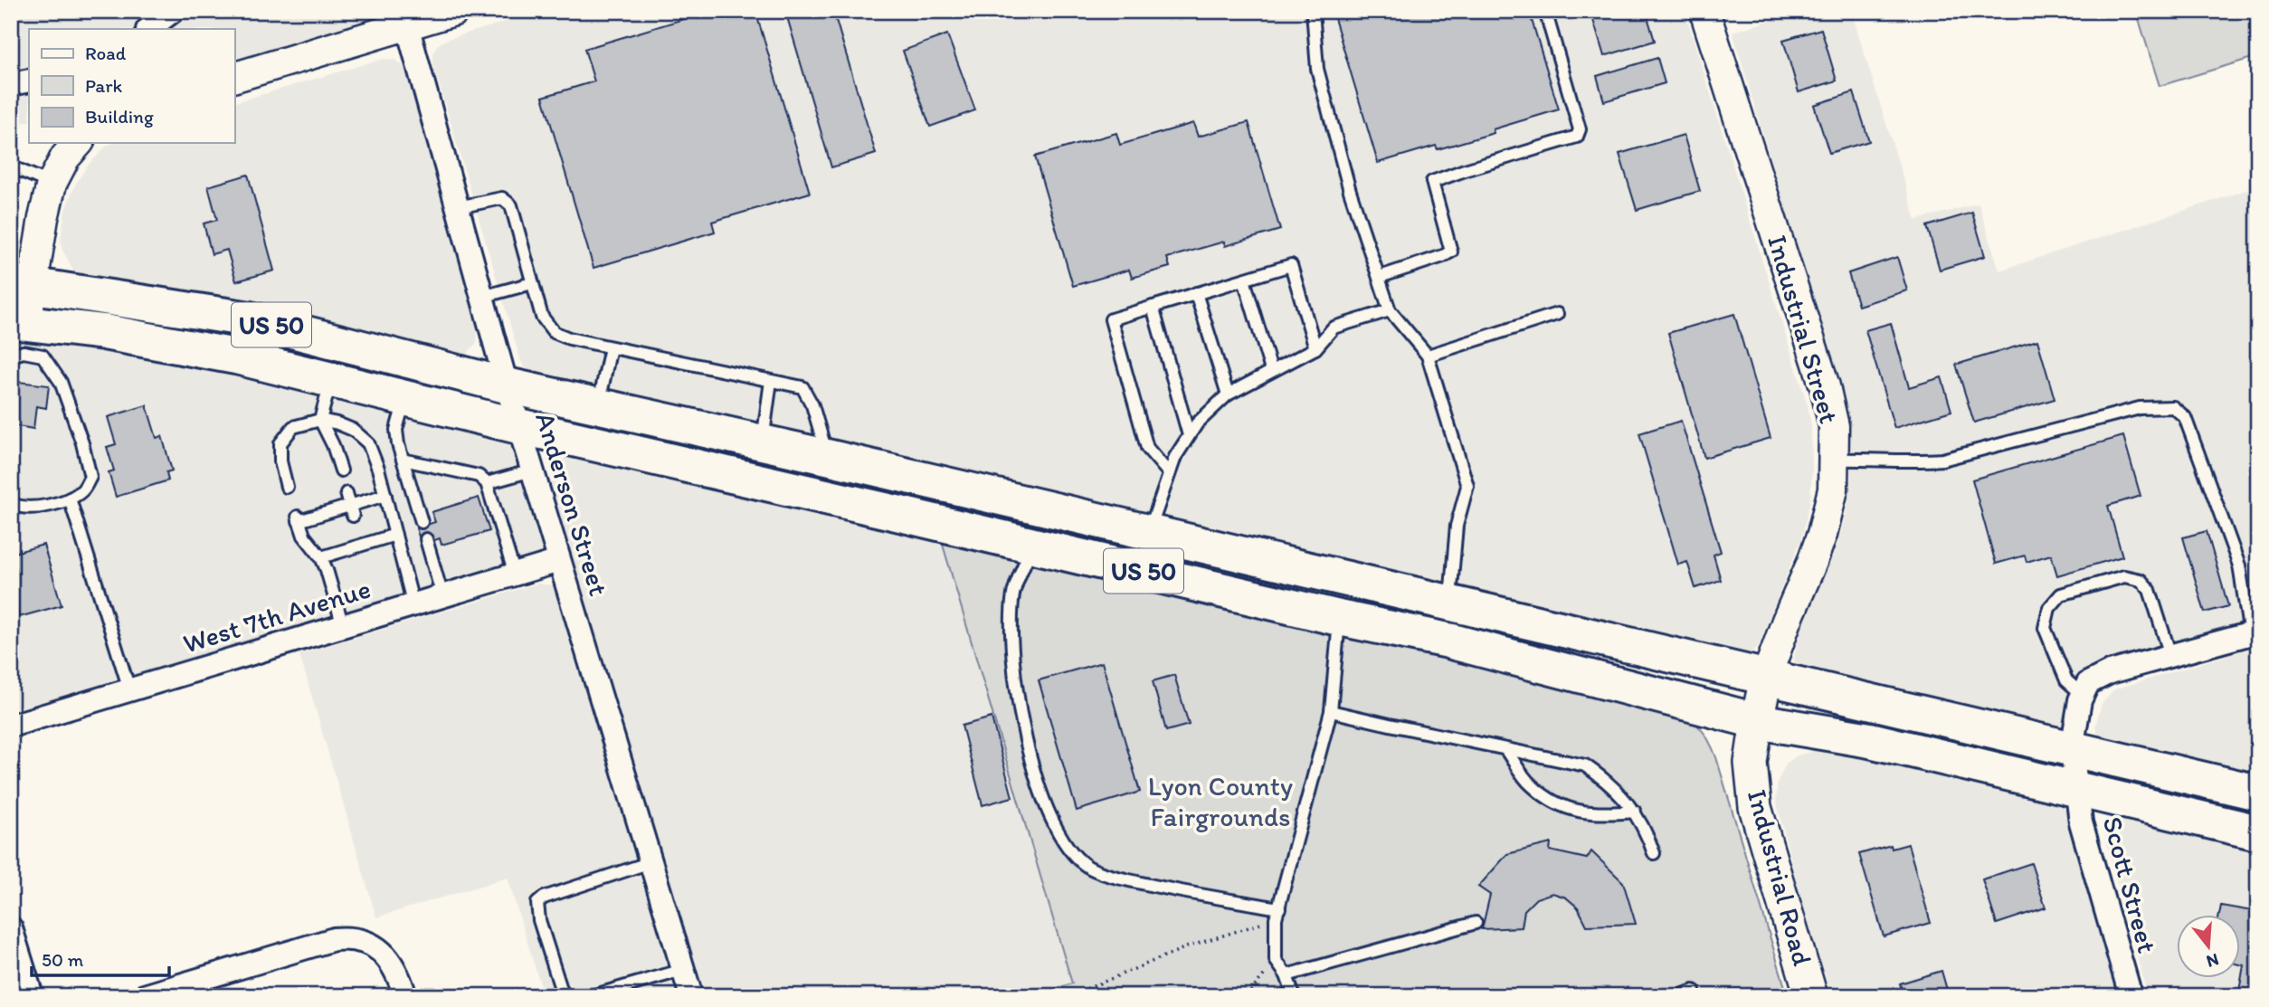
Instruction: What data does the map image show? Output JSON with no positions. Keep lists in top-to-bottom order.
{
  "streets": {
    "main road": ["US 50", "Industrial Street", "Industrial Road"],
    "street": ["Anderson Street", "West 7th Avenue", "Scott Street"]
  },
  "crossings": [
    ["US 50", "Industrial Street"],
    ["US 50", "Anderson Street"],
    ["US 50", "Industrial Road"],
    ["US 50", "Scott Street"],
    ["Industrial Street", "Industrial Road"],
    ["Anderson Street", "West 7th Avenue"]
  ],
  "parks": ["Lyon County Fairgrounds"],
  "legend": ["Road", "Park", "Building"],
  "scale_bar": "50 m",
  "north": "bottom"
}
